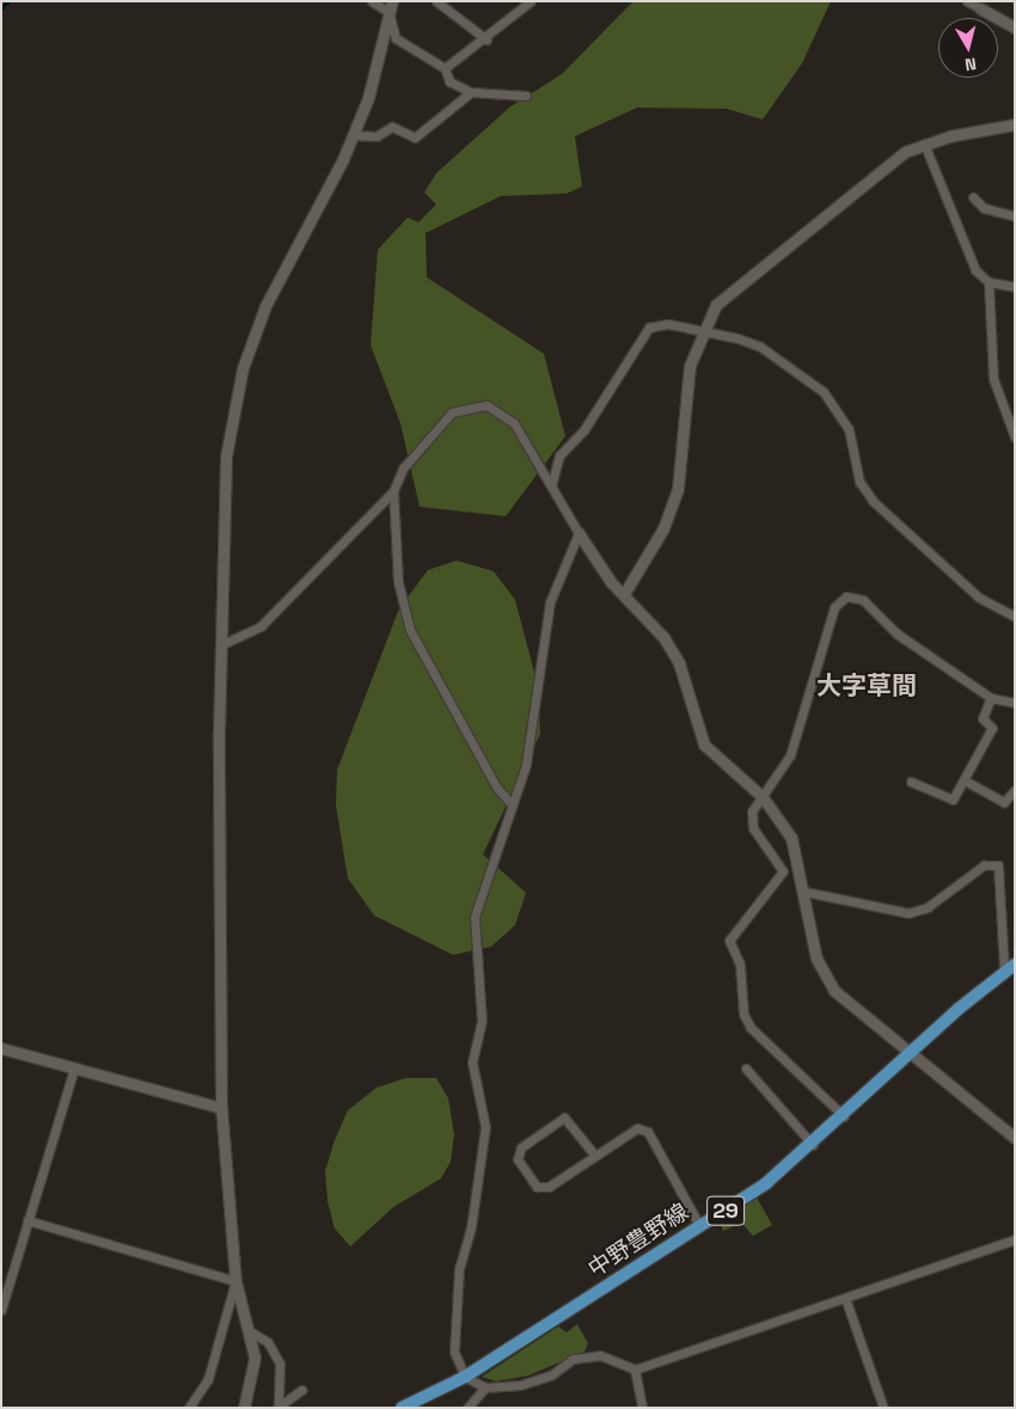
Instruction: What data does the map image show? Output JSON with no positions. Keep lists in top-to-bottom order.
{
  "streets": {
    "main road": ["29", "中野豊野線"]
  },
  "districts": ["大字草間"],
  "north": "bottom"
}
